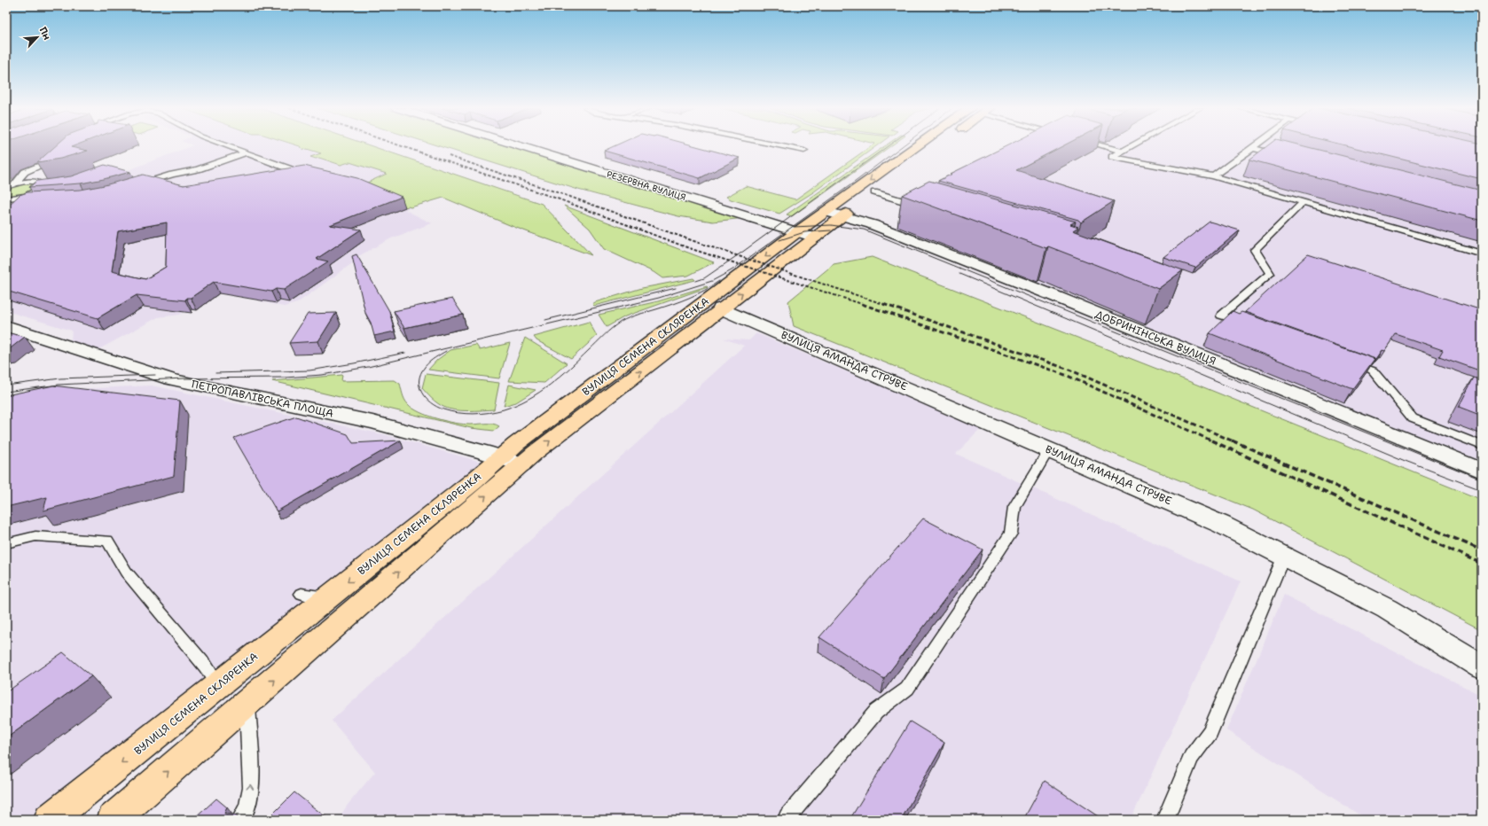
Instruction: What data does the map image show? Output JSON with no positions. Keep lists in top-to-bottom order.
{
  "streets": {
    "main road": ["ВУЛИЦЯ СЕМЕНА СКЛЯРЕНКА"],
    "street": [
      "РЕЗЕРВНА ВУЛИЦЯ",
      "ДОБРИНІНСЬКА ВУЛИЦЯ",
      "ВУЛИЦЯ АМАНДА СТРУВЕ",
      "ПЕТРОПАВЛІВСЬКА ПЛОЩА"
    ]
  },
  "crossings": [
    ["РЕЗЕРВНА ВУЛИЦЯ", "ВУЛИЦЯ СЕМЕНА СКЛЯРЕНКА"],
    ["ДОБРИНІНСЬКА ВУЛИЦЯ", "ВУЛИЦЯ СЕМЕНА СКЛЯРЕНКА"],
    ["ВУЛИЦЯ СЕМЕНА СКЛЯРЕНКА", "ВУЛИЦЯ АМАНДА СТРУВЕ"],
    ["ВУЛИЦЯ СЕМЕНА СКЛЯРЕНКА", "ПЕТРОПАВЛІВСЬКА ПЛОЩА"]
  ],
  "north": "top right"
}
